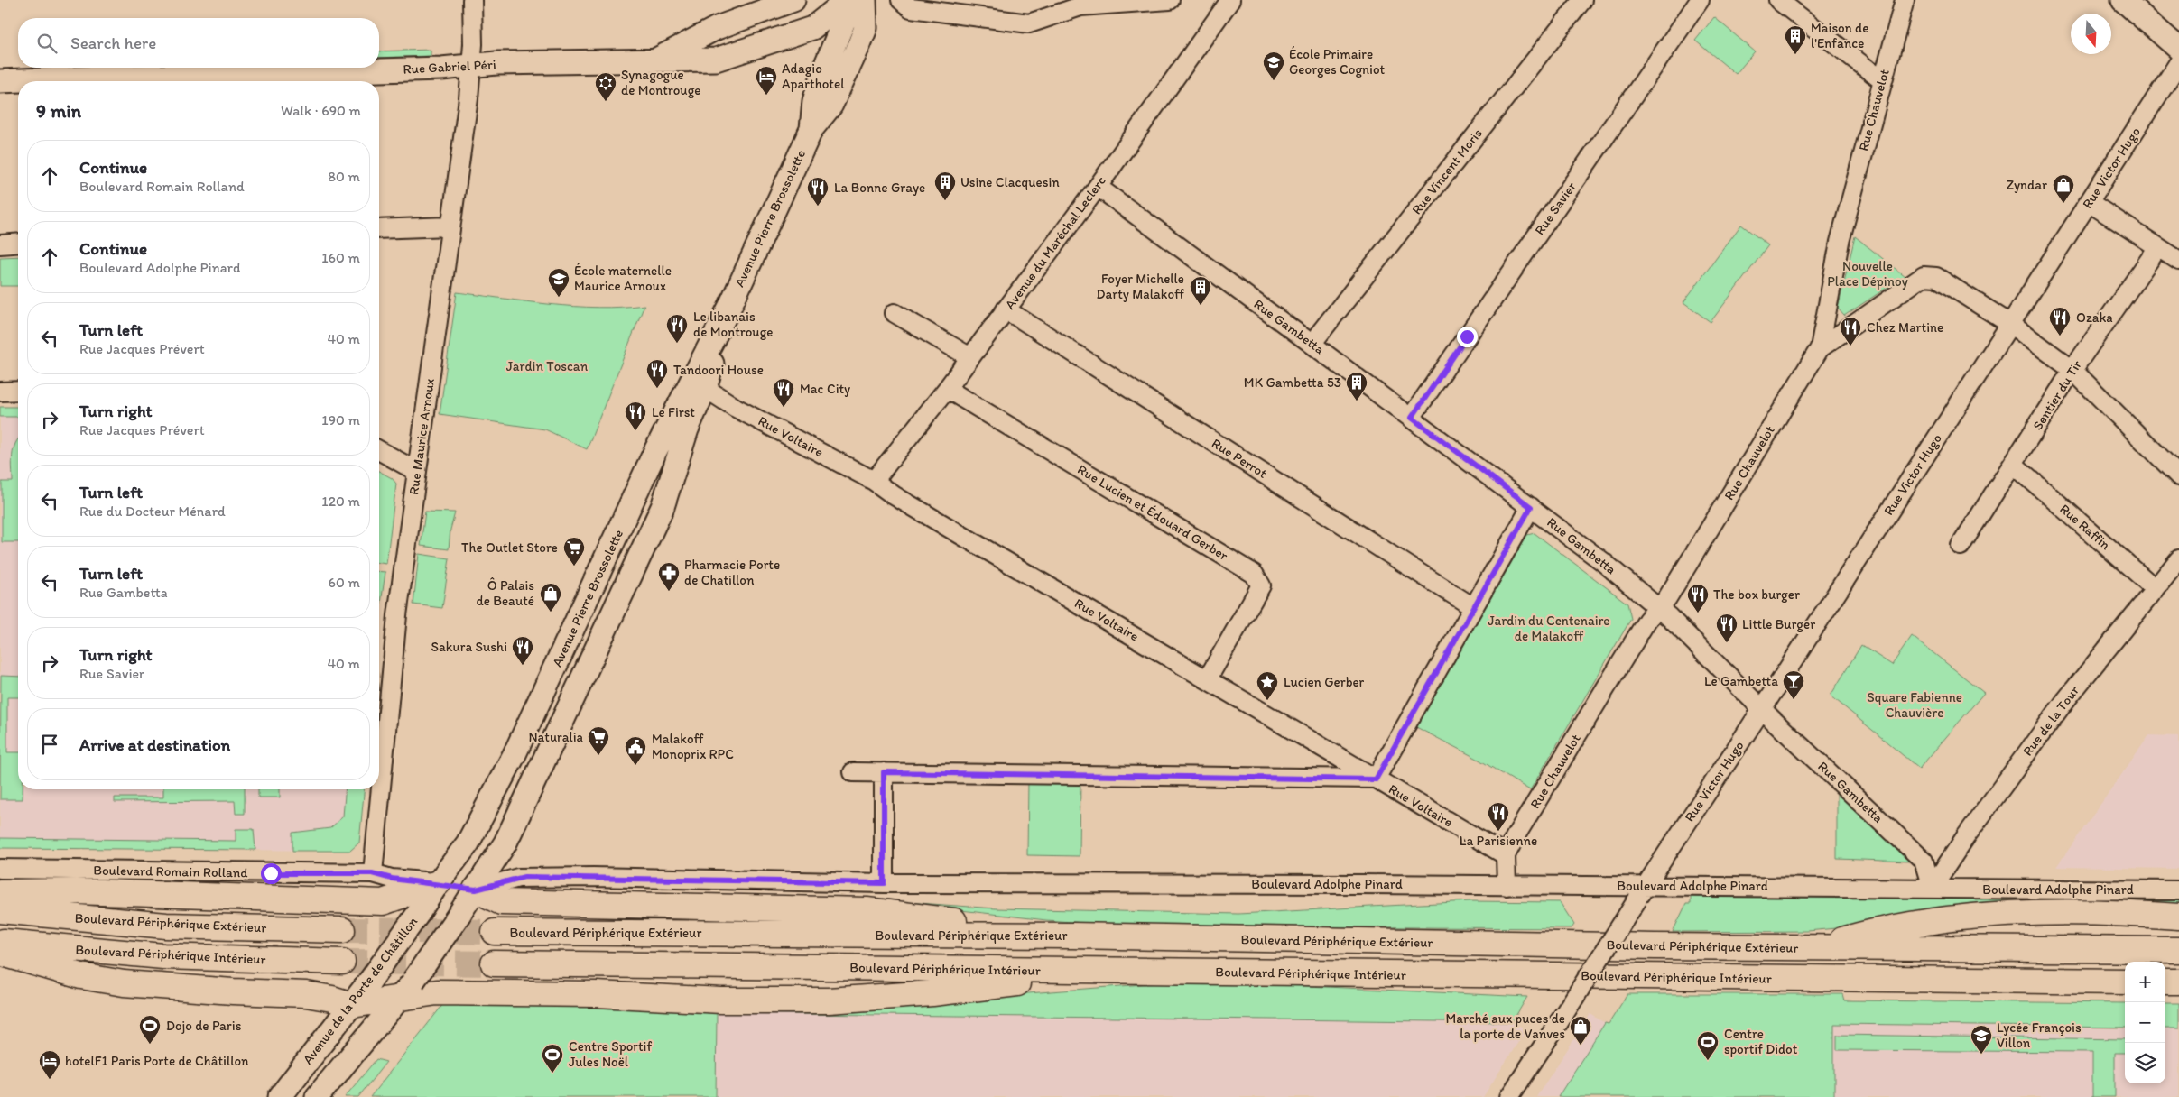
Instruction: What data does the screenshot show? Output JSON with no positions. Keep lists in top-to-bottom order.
{
  "streets": {
    "highway": ["Boulevard Périphérique Extérieur", "Boulevard Périphérique Intérieur"],
    "main road": [
      "Rue Gabriel Péri",
      "Avenue Pierre Brossolette",
      "Boulevard Romain Rolland",
      "Avenue de la Porte de Châtillon"
    ],
    "street": [
      "Rue Chauvelot",
      "Rue Victor Hugo",
      "Rue Vincent Moris",
      "Rue Savier",
      "Avenue du Maréchal Leclerc",
      "Rue Gambetta",
      "Sentier du Tir",
      "Rue Maurice Arnoux",
      "Rue Voltaire",
      "Rue Perrot",
      "Rue Lucien et Édouard Gerber",
      "Rue Raffin",
      "Rue de la Tour",
      "Boulevard Adolphe Pinard"
    ]
  },
  "crossings": [
    ["Rue Gabriel Péri", "Rue Maurice Arnoux"],
    ["Rue Chauvelot", "Rue Gambetta"],
    ["Rue Chauvelot", "Rue Voltaire"],
    ["Rue Victor Hugo", "Rue Gambetta"],
    ["Rue Victor Hugo", "Boulevard Adolphe Pinard"],
    ["Rue Vincent Moris", "Rue Gambetta"],
    ["Rue Savier", "Rue Gambetta"],
    ["Avenue Pierre Brossolette", "Rue Voltaire"],
    ["Avenue Pierre Brossolette", "Boulevard Romain Rolland"],
    ["Avenue Pierre Brossolette", "Boulevard Adolphe Pinard"],
    ["Avenue Pierre Brossolette", "Avenue de la Porte de Châtillon"],
    ["Avenue du Maréchal Leclerc", "Rue Gambetta"],
    ["Avenue du Maréchal Leclerc", "Rue Voltaire"],
    ["Avenue du Maréchal Leclerc", "Rue Perrot"],
    ["Avenue du Maréchal Leclerc", "Rue Lucien et Édouard Gerber"],
    ["Rue Gambetta", "Rue de la Tour"],
    ["Rue Gambetta", "Boulevard Adolphe Pinard"],
    ["Sentier du Tir", "Rue Raffin"],
    ["Rue Maurice Arnoux", "Boulevard Romain Rolland"],
    ["Rue Voltaire", "Rue Lucien et Édouard Gerber"],
    ["Rue Raffin", "Rue de la Tour"],
    ["Rue de la Tour", "Boulevard Adolphe Pinard"],
    ["Boulevard Romain Rolland", "Boulevard Adolphe Pinard"],
    ["Boulevard Romain Rolland", "Avenue de la Porte de Châtillon"]
  ],
  "parks": [
    "Nouvelle Place Dépinoy",
    "Jardin Toscan",
    "Jardin du Centenaire de Malakoff",
    "Square Fabienne Chauvière"
  ],
  "places": {
    "building": [
      "Maison de l'Enfance",
      "Usine Clacquesin",
      "Foyer Michelle Darty Malakoff",
      "MK Gambetta 53"
    ],
    "school or university": ["École Primaire Georges Cogniot", "École maternelle Maurice Arnoux", "Lycée François Villon"],
    "hotel": ["Adagio Aparthotel", "hotelF1 Paris Porte de Châtillon"],
    "synagogue": ["Synagogue de Montrouge"],
    "shop": ["Zyndar", "Ô Palais de Beauté", "Marché aux puces de la porte de Vanves"],
    "restaurant": [
      "La Bonne Graye",
      "Ozaka",
      "Le libanais de Montrouge",
      "Chez Martine",
      "Tandoori House",
      "Mac City",
      "Le First",
      "The box burger",
      "Little Burger",
      "Sakura Sushi",
      "La Parisienne"
    ],
    "supermarket": ["The Outlet Store", "Naturalia"],
    "pharmacy": ["Pharmacie Porte de Chatillon"],
    "bar": ["Le Gambetta"],
    "place": ["Lucien Gerber"],
    "public building": ["Malakoff Monoprix RPC"],
    "sports": ["Dojo de Paris", "Centre sportif Didot", "Centre Sportif Jules Noël"]
  },
  "north": "bottom",
  "page": {
    "search": "Search here",
    "heading": ["9 min", "Walk · 690 m"],
    "list": [
      ["Continue", "Boulevard Romain Rolland", "80 m"],
      ["Continue", "Boulevard Adolphe Pinard", "160 m"],
      ["Turn left", "Rue Jacques Prévert", "40 m"],
      ["Turn right", "Rue Jacques Prévert", "190 m"],
      ["Turn left", "Rue du Docteur Ménard", "120 m"],
      ["Turn left", "Rue Gambetta", "60 m"],
      ["Turn right", "Rue Savier", "40 m"],
      "Arrive at destination"
    ],
    "map_buttons": ["+", "−"]
  }
}
